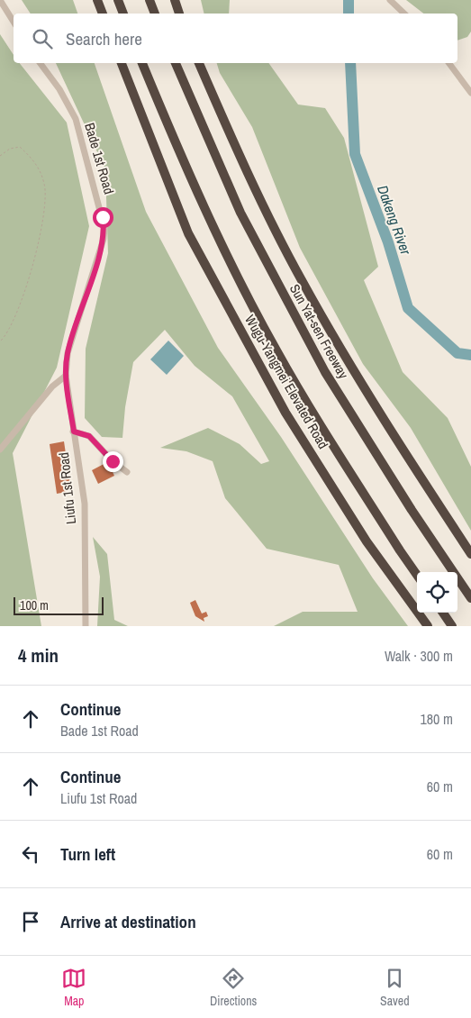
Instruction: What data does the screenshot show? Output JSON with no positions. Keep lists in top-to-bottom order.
{
  "streets": {
    "highway": ["Sun Yat-sen Freeway", "Wugu-Yangmei Elevated Road"],
    "street": ["Bade 1st Road", "Liufu 1st Road"]
  },
  "crossings": [
    ["Bade 1st Road", "Liufu 1st Road"]
  ],
  "water": ["Dakeng River"],
  "scale_bar": "100 m",
  "page": {
    "search": "Search here",
    "scale": "100 m",
    "heading": ["4 min", "Walk · 300 m"],
    "list": [
      ["Continue", "Bade 1st Road", "180 m"],
      ["Continue", "Liufu 1st Road", "60 m"],
      ["Turn left", "60 m"],
      "Arrive at destination"
    ],
    "nav": ["Map", "Directions", "Saved"]
  }
}
